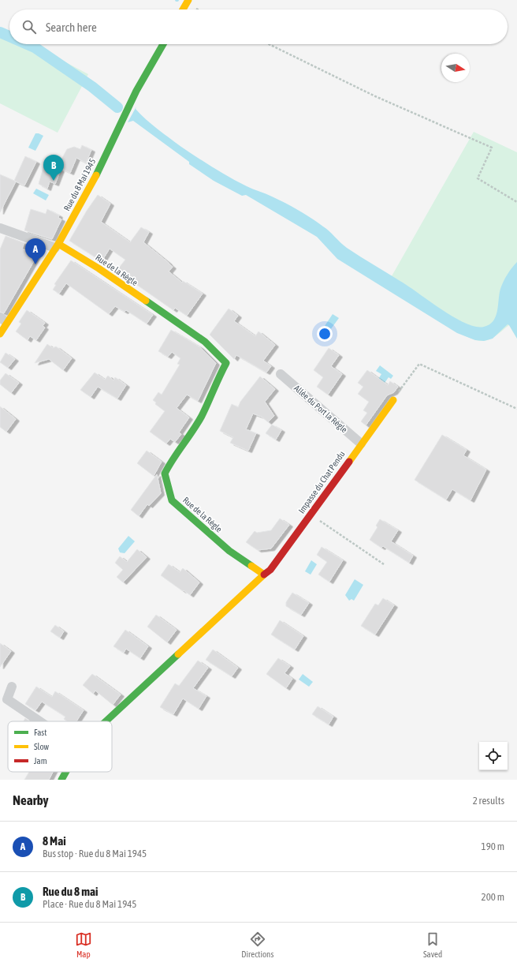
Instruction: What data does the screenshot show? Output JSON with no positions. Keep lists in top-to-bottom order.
{
  "streets": {
    "street": [
      "Rue du 8 Mai 1945",
      "Rue de la Règle",
      "Allée du Port la Règle",
      "Impasse du Chat Pendu"
    ]
  },
  "crossings": [
    ["Rue du 8 Mai 1945", "Rue de la Règle"],
    ["Rue de la Règle", "Impasse du Chat Pendu"],
    ["Allée du Port la Règle", "Impasse du Chat Pendu"]
  ],
  "legend": ["Fast", "Slow", "Jam"],
  "north": "right",
  "page": {
    "search": "Search here",
    "pins": ["B", "A"],
    "heading": ["Nearby", "2 results"],
    "list": [
      {
        "mark": "A",
        "name": "8 Mai",
        "note": "Bus stop · Rue du 8 Mai 1945",
        "value": "190 m"
      },
      {
        "mark": "B",
        "name": "Rue du 8 mai",
        "note": "Place · Rue du 8 Mai 1945",
        "value": "200 m"
      }
    ],
    "nav": ["Map", "Directions", "Saved"]
  }
}
